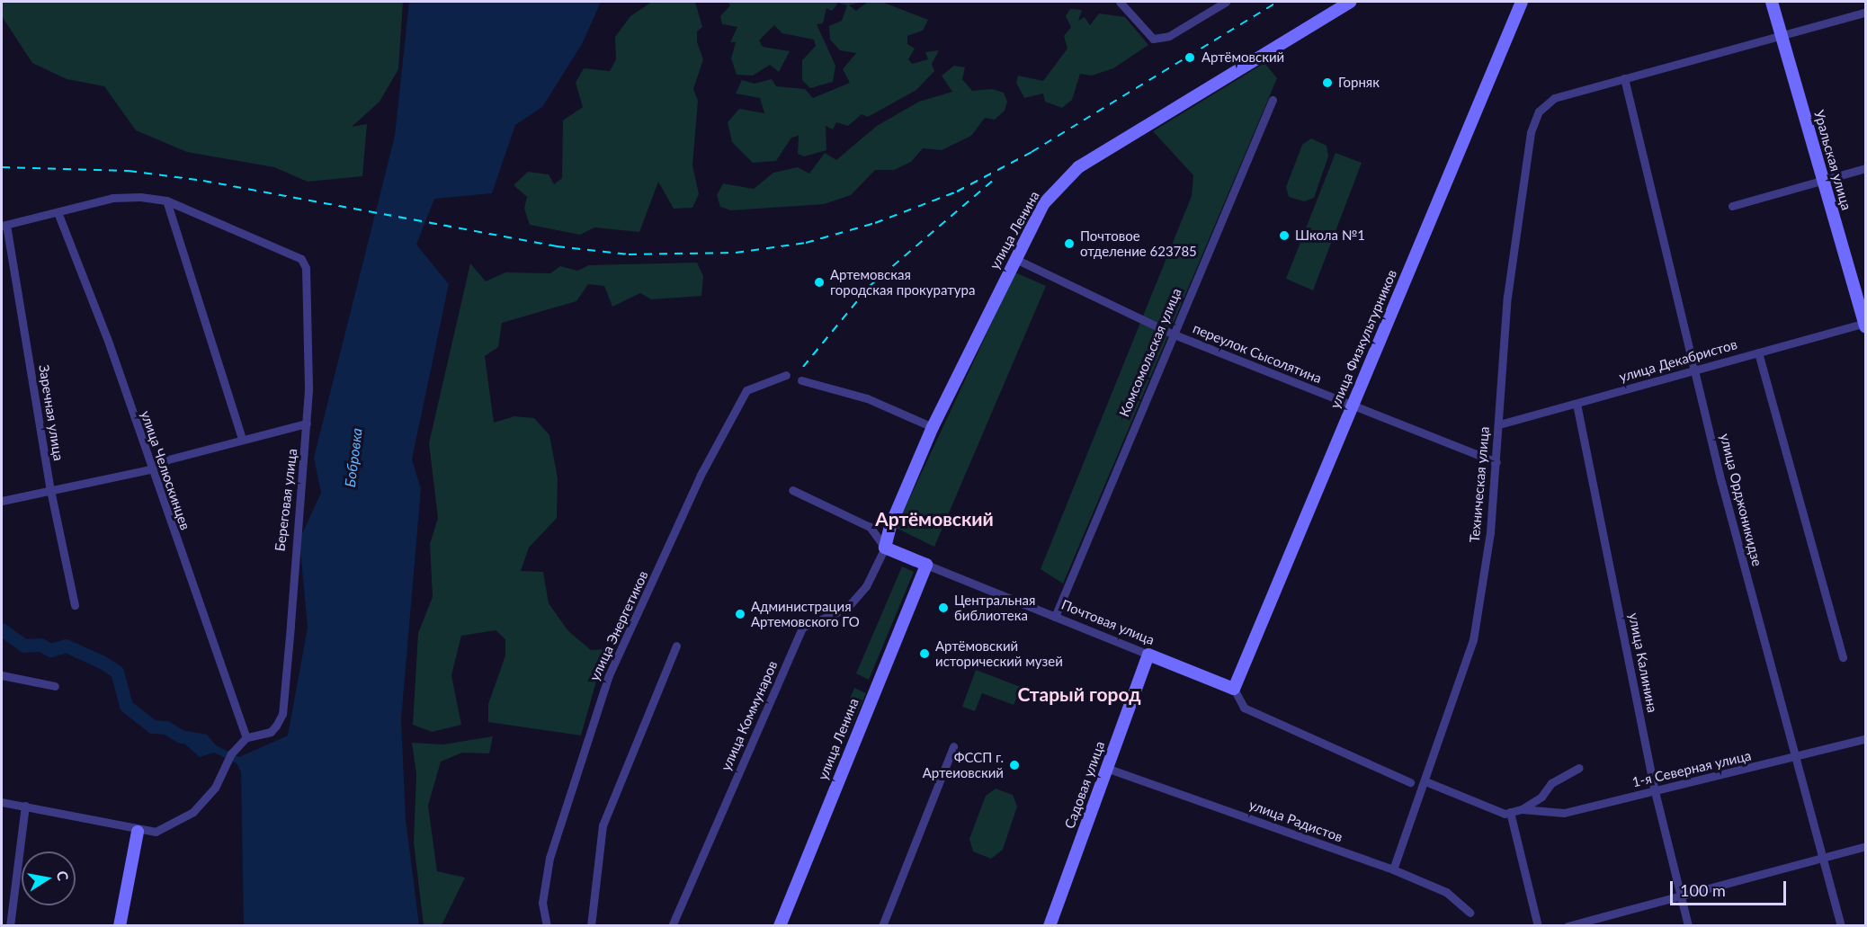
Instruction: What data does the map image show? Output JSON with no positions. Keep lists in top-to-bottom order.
{
  "streets": {
    "street": [
      "Уральская улица",
      "улица Ленина",
      "улица Физкультурников",
      "Комсомольская улица",
      "переулок Сысолятина",
      "улица Декабристов",
      "Заречная улица",
      "улица Челюскинцев",
      "Техническая улица",
      "Береговая улица",
      "улица Орджоникидзе",
      "Почтовая улица",
      "улица Энергетиков",
      "улица Калинина",
      "улица Коммунаров",
      "1-я Северная улица",
      "Садовая улица",
      "улица Радистов"
    ]
  },
  "crossings": [
    ["Уральская улица", "улица Декабристов"],
    ["улица Ленина", "переулок Сысолятина"],
    ["улица Ленина", "Почтовая улица"],
    ["улица Ленина", "улица Коммунаров"],
    ["улица Физкультурников", "переулок Сысолятина"],
    ["улица Физкультурников", "Почтовая улица"],
    ["Комсомольская улица", "переулок Сысолятина"],
    ["Комсомольская улица", "Почтовая улица"],
    ["переулок Сысолятина", "Техническая улица"],
    ["улица Декабристов", "Техническая улица"],
    ["улица Декабристов", "улица Орджоникидзе"],
    ["улица Декабристов", "улица Калинина"],
    ["улица Челюскинцев", "Береговая улица"],
    ["Техническая улица", "улица Орджоникидзе"],
    ["Техническая улица", "улица Радистов"],
    ["улица Орджоникидзе", "1-я Северная улица"],
    ["Почтовая улица", "улица Коммунаров"],
    ["Почтовая улица", "Садовая улица"],
    ["улица Калинина", "1-я Северная улица"],
    ["Садовая улица", "улица Радистов"]
  ],
  "districts": ["Артёмовский", "Старый город"],
  "water": ["Бобровка"],
  "places": [
    "Артёмовский",
    "Горняк",
    "Школа №1",
    "Почтовое отделение 623785",
    "Артемовская городская прокуратура",
    "Центральная библиотека",
    "Администрация Артемовского ГО",
    "Артёмовский исторический музей",
    "ФССП г. Артеиовский"
  ],
  "scale_bar": "100 m",
  "north": "right"
}
